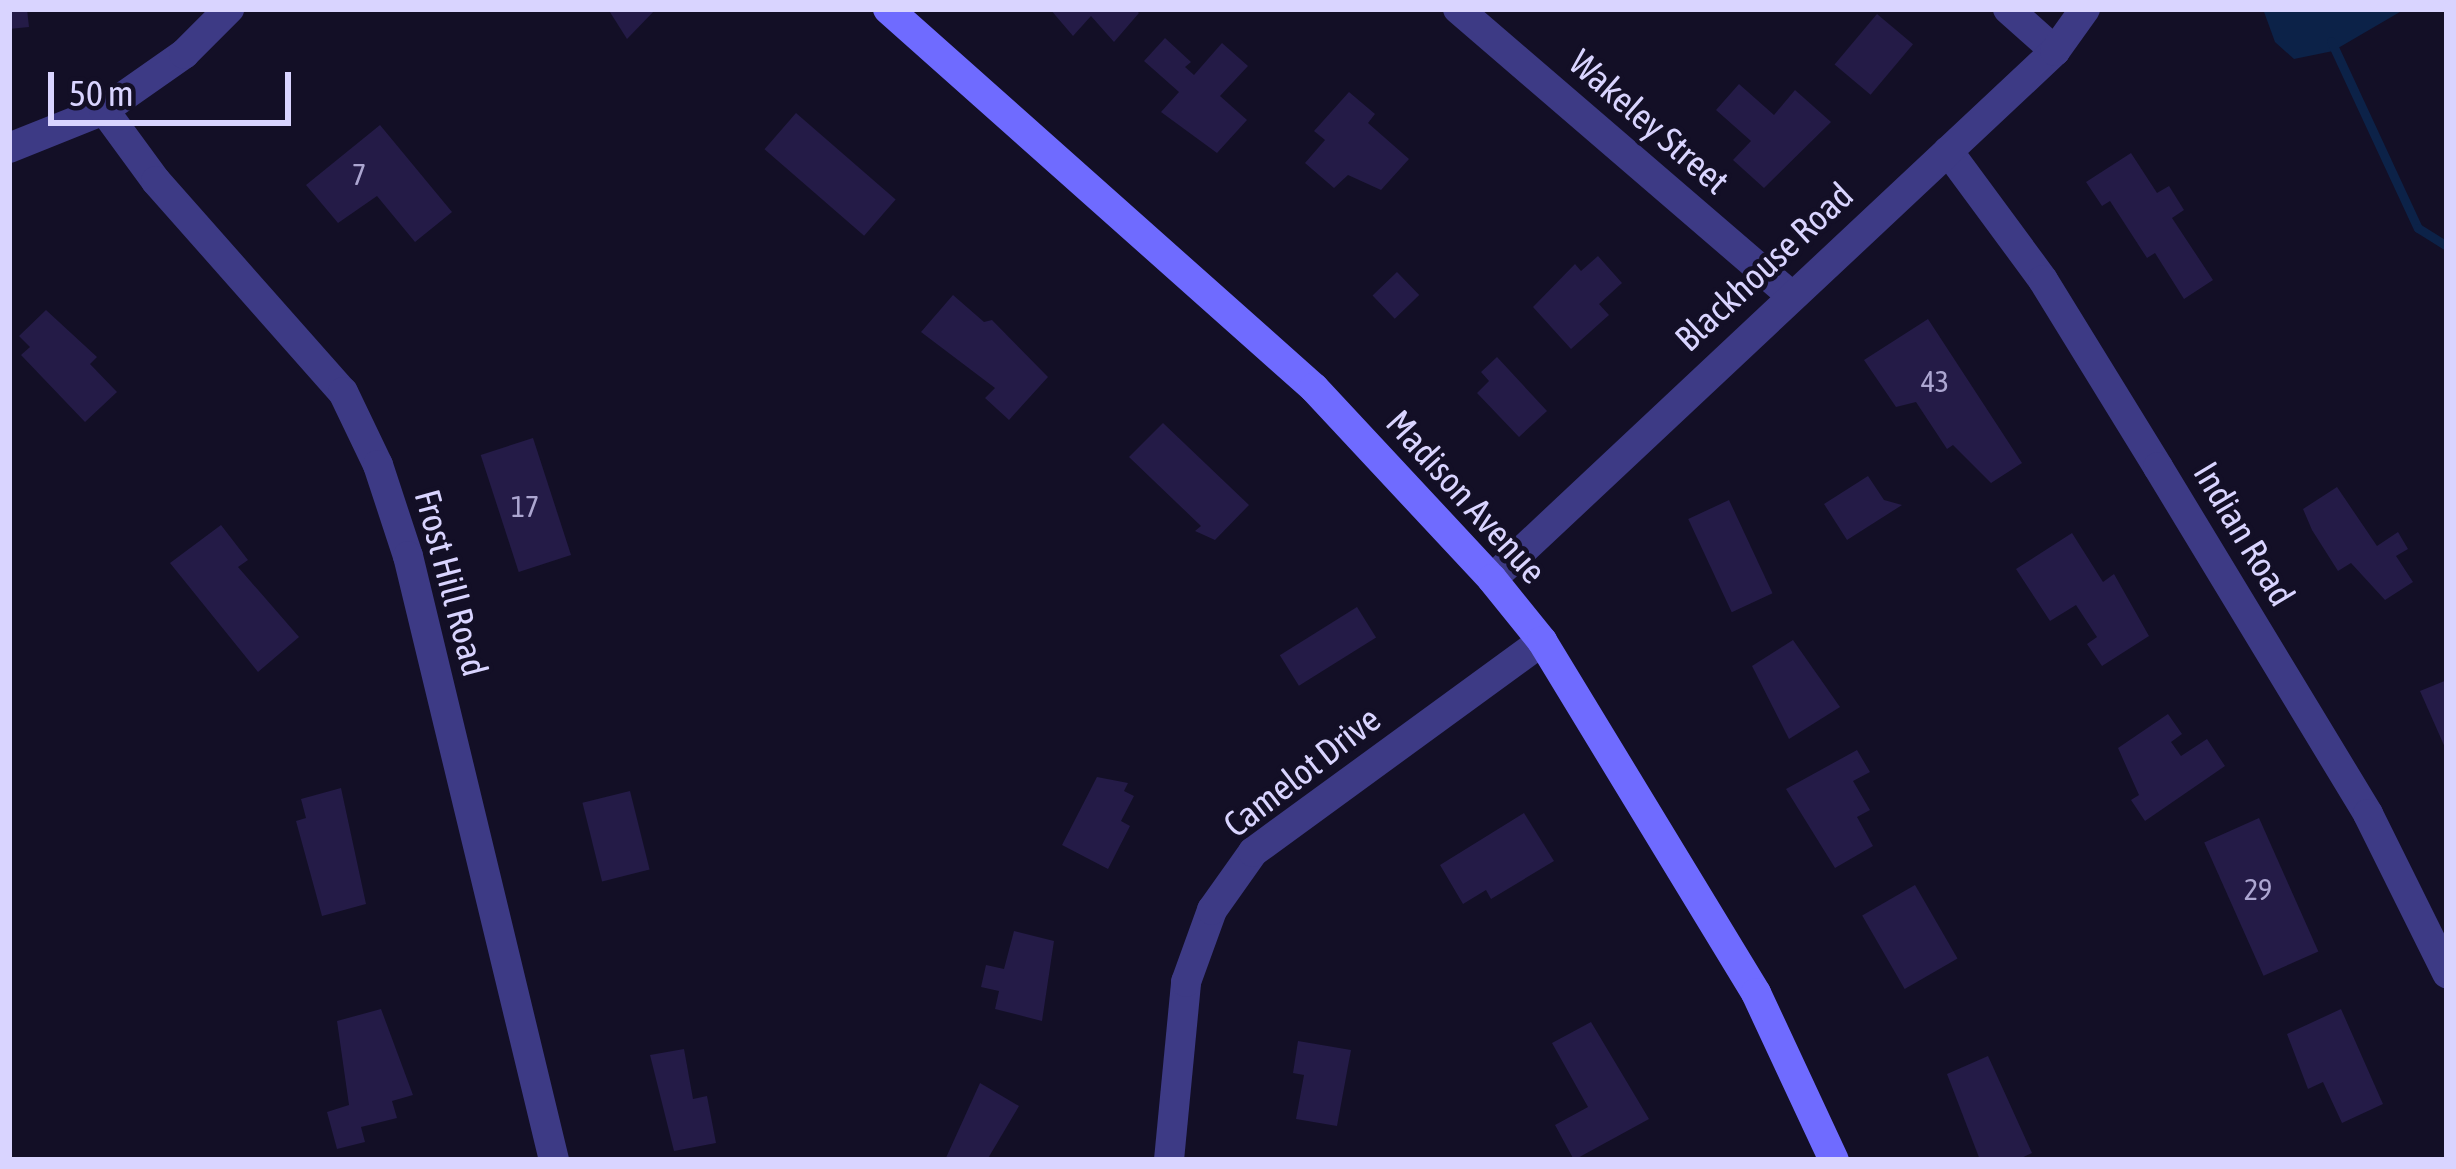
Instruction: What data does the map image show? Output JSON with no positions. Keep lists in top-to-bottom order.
{
  "streets": {
    "street": [
      "Wakeley Street",
      "Blackhouse Road",
      "Madison Avenue",
      "Indian Road",
      "Frost Hill Road",
      "Camelot Drive"
    ]
  },
  "crossings": [
    ["Wakeley Street", "Blackhouse Road"],
    ["Blackhouse Road", "Madison Avenue"],
    ["Blackhouse Road", "Indian Road"],
    ["Madison Avenue", "Camelot Drive"]
  ],
  "house_numbers": [
    "7",
    "43",
    "17",
    "29"
  ],
  "scale_bar": "50 m"
}
